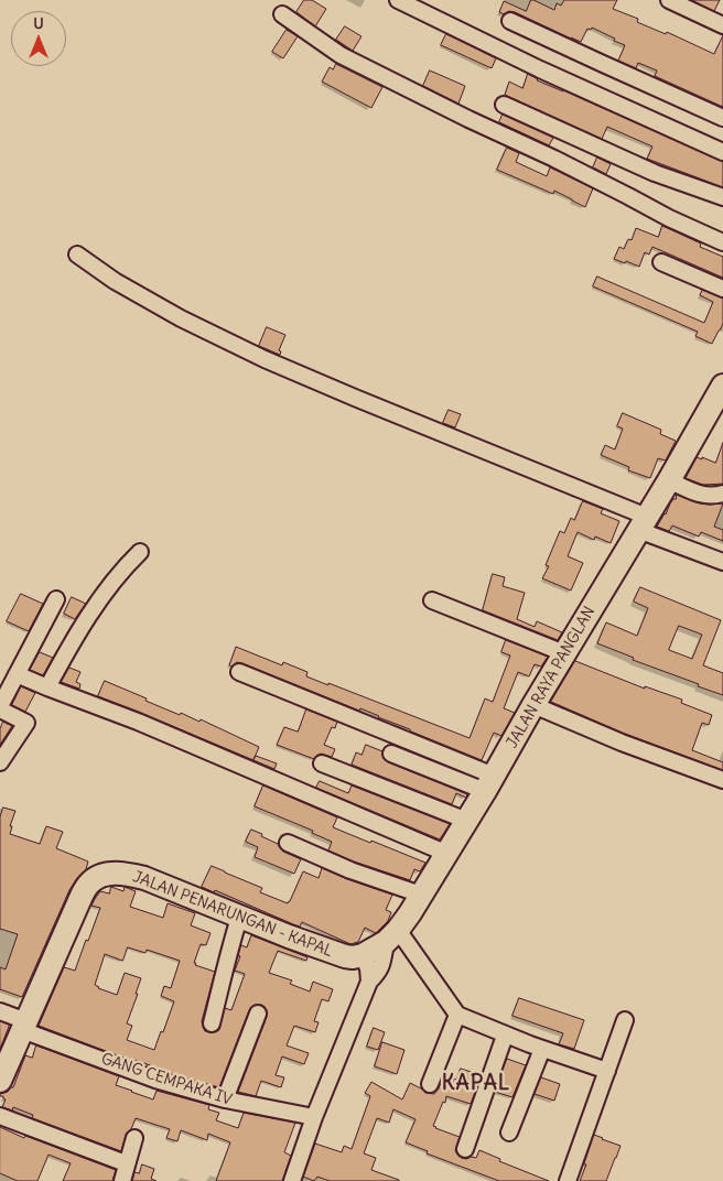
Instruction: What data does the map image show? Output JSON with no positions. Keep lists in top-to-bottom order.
{
  "streets": {
    "street": ["JALAN RAYA PANGLAN", "JALAN PENARUNGAN - KAPAL", "GANG CEMPAKA IV"]
  },
  "crossings": [
    ["JALAN RAYA PANGLAN", "JALAN PENARUNGAN - KAPAL"],
    ["JALAN PENARUNGAN - KAPAL", "GANG CEMPAKA IV"]
  ],
  "districts": ["KAPAL"],
  "north": "top"
}
